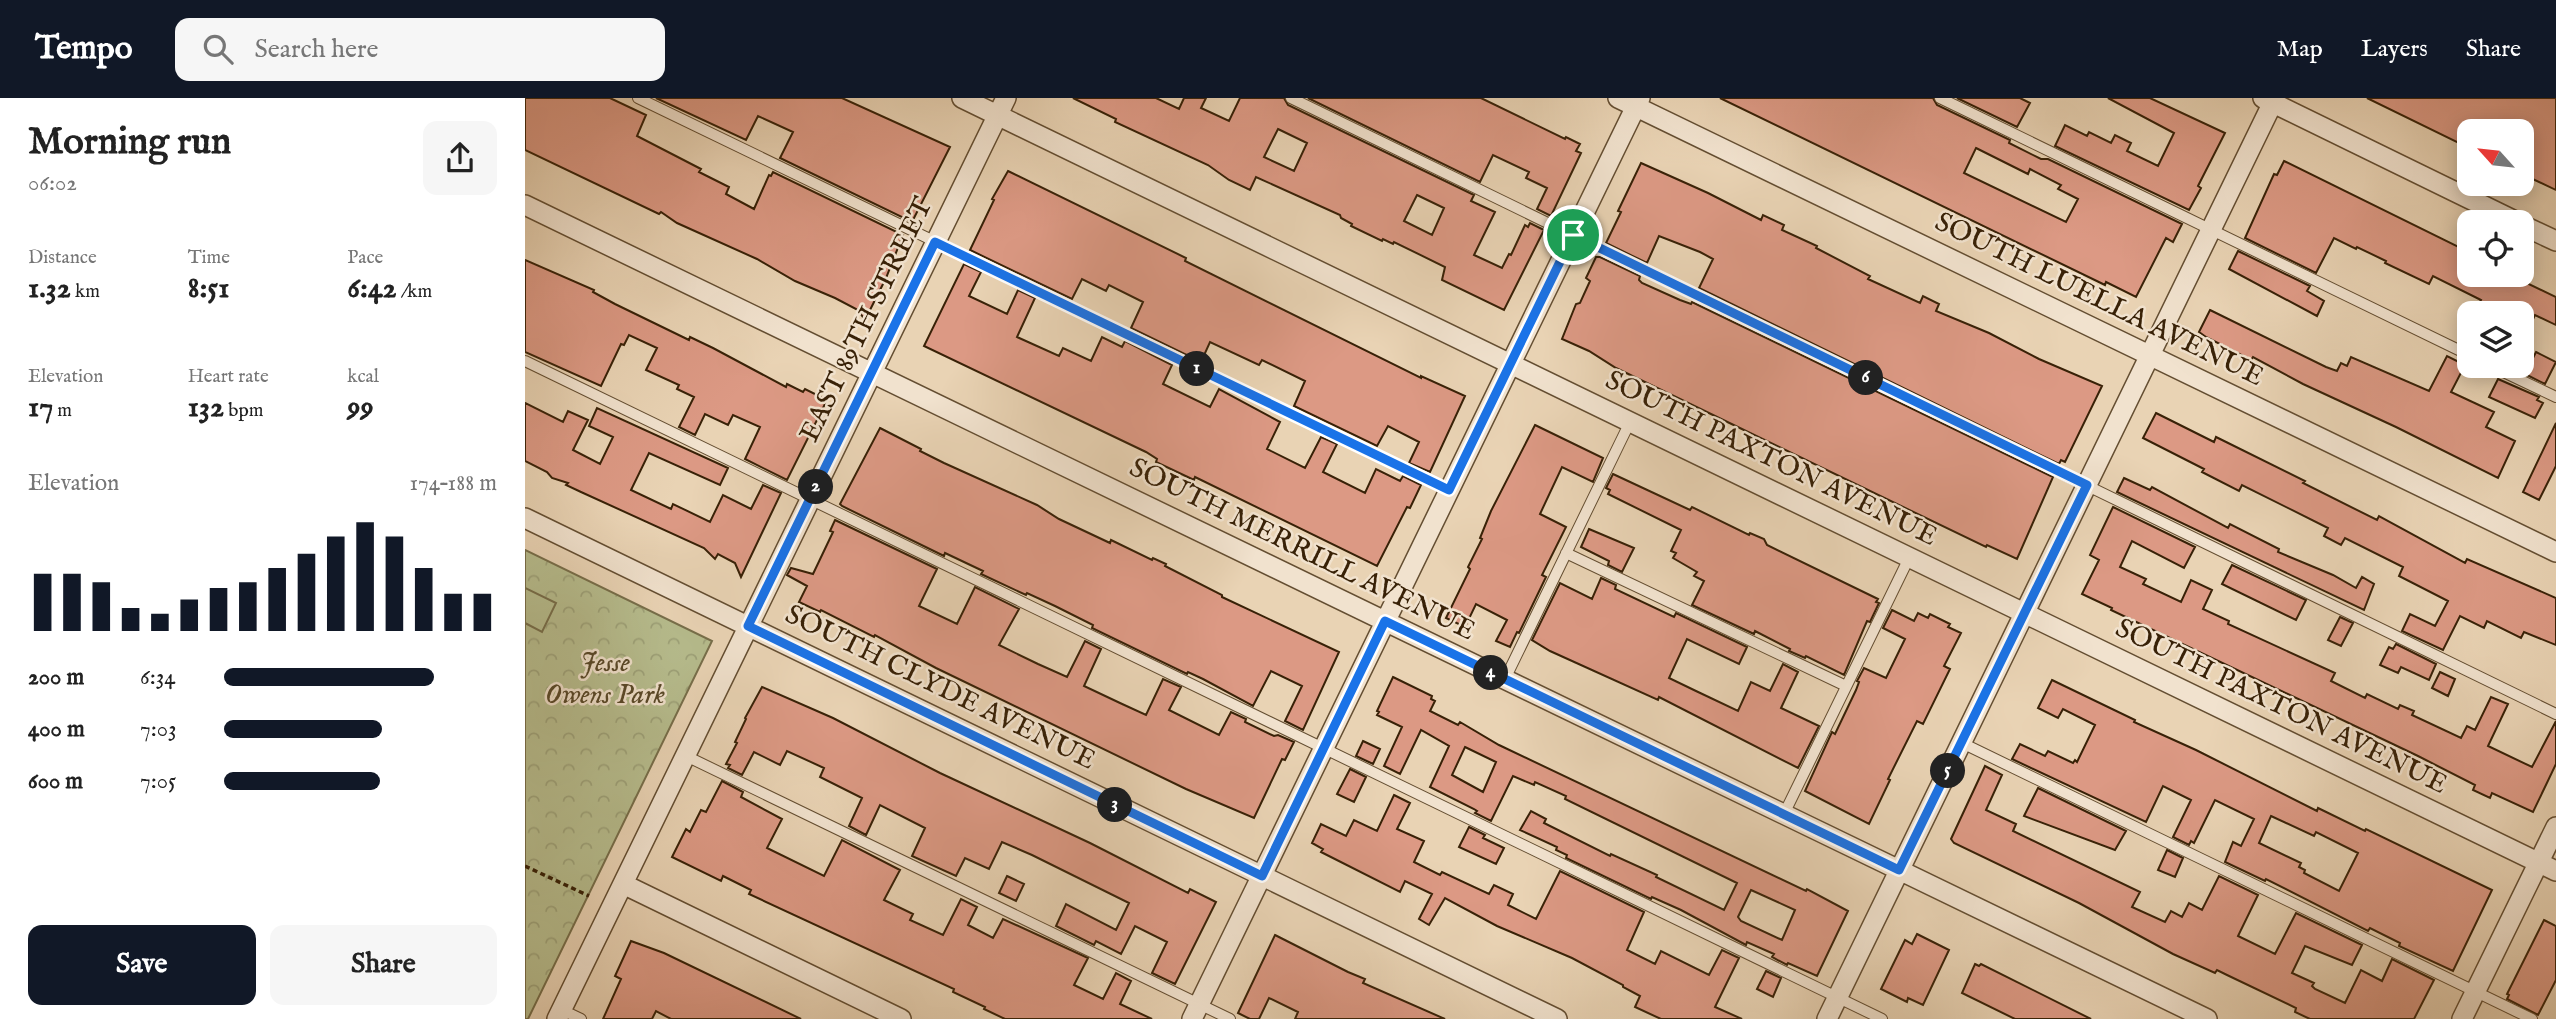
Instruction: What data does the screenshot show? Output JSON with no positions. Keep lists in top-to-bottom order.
{
  "streets": {
    "street": [
      "SOUTH LUELLA AVENUE",
      "EAST 89TH STREET",
      "SOUTH PAXTON AVENUE",
      "SOUTH MERRILL AVENUE",
      "SOUTH CLYDE AVENUE"
    ]
  },
  "crossings": [
    ["EAST 89TH STREET", "SOUTH PAXTON AVENUE"],
    ["EAST 89TH STREET", "SOUTH MERRILL AVENUE"],
    ["EAST 89TH STREET", "SOUTH CLYDE AVENUE"]
  ],
  "parks": ["Jesse Owens Park"],
  "north": "top left",
  "page": {
    "header": "Tempo",
    "search": "Search here",
    "nav": ["Map", "Layers", "Share"],
    "heading": ["Morning run", "06:02"],
    "stats": [
      ["Distance", "1.32 km"],
      ["Time", "8:51"],
      ["Pace", "6:42 /km"],
      ["Elevation", "17 m"],
      ["Heart rate", "132 bpm"],
      ["kcal", "99"]
    ],
    "pins": [
      "1",
      "6",
      "2",
      "4",
      "5",
      "3"
    ],
    "chart": ["Elevation", "174–188 m"],
    "list": [
      {
        "name": "200 m",
        "note": "6:34"
      },
      {
        "name": "400 m",
        "note": "7:03"
      },
      {
        "name": "600 m",
        "note": "7:05"
      }
    ],
    "buttons": ["Save", "Share"]
  }
}
